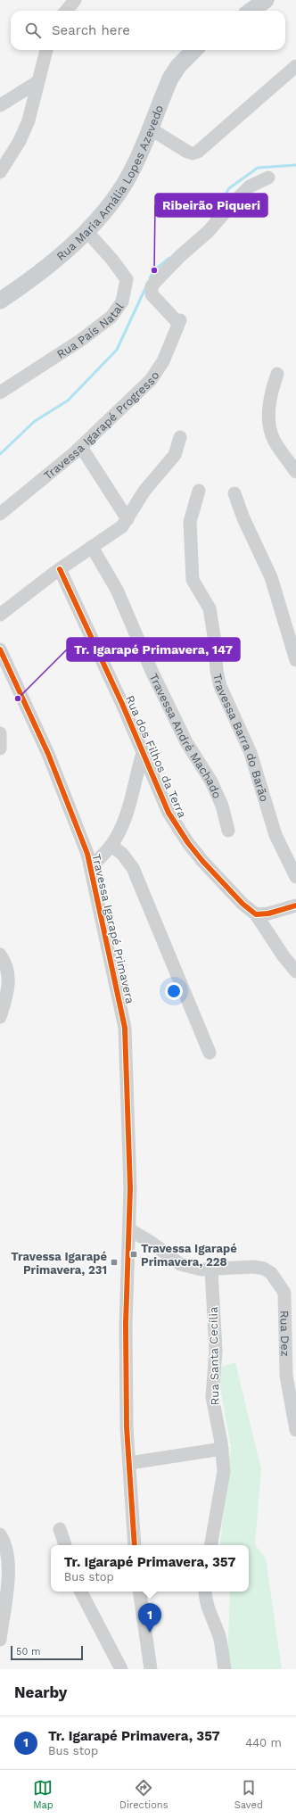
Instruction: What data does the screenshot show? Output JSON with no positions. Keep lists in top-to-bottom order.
{
  "streets": {
    "main road": ["Rua Maria Amália Lopes Azevedo"],
    "street": [
      "Rua País Natal",
      "Travessa Igarapé Progresso",
      "Travessa André Machado",
      "Travessa Barra do Barão",
      "Rua dos Filhos da Terra",
      "Travessa Igarapé Primavera",
      "Rua Dez",
      "Rua Santa Cecília"
    ]
  },
  "crossings": [
    ["Rua Maria Amália Lopes Azevedo", "Rua País Natal"],
    ["Travessa Igarapé Primavera", "Rua Dez"],
    ["Rua Dez", "Rua Santa Cecília"]
  ],
  "places": {
    "other": ["Ribeirão Piqueri", "Tr. Igarapé Primavera, 147"],
    "transit": ["Travessa Igarapé Primavera, 228", "Travessa Igarapé Primavera, 231"]
  },
  "scale_bar": "50 m",
  "page": {
    "search": "Search here",
    "popup": ["Tr. Igarapé Primavera, 357", "Bus stop"],
    "pins": "1",
    "scale": "50 m",
    "heading": "Nearby",
    "list": [
      {
        "mark": "1",
        "name": "Tr. Igarapé Primavera, 357",
        "note": "Bus stop",
        "value": "440 m"
      }
    ],
    "nav": ["Map", "Directions", "Saved"]
  }
}
